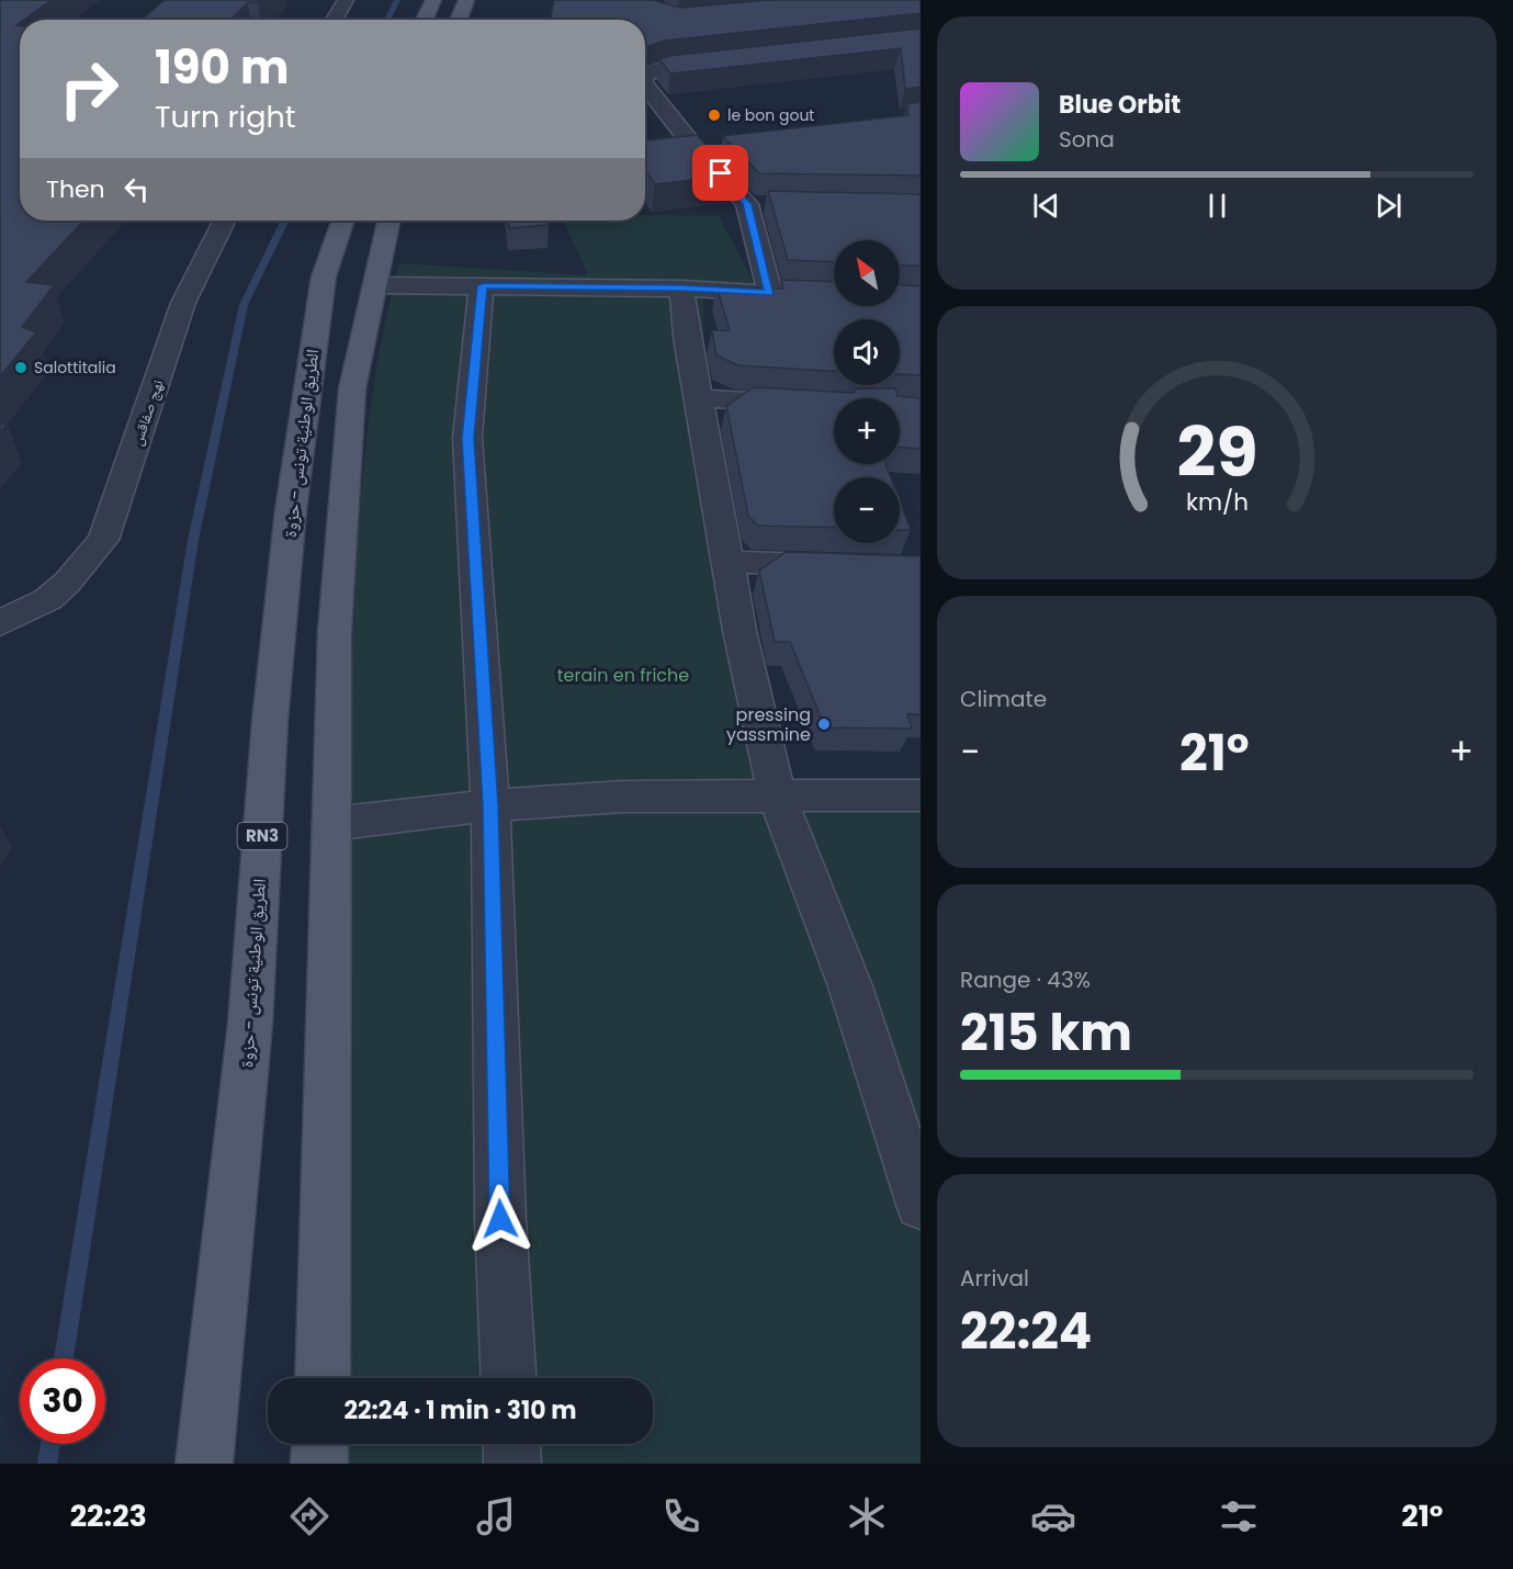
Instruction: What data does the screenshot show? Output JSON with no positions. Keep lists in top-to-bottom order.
{
  "streets": {
    "main road": ["الطريق الوطنية تونس - حزوة", "RN3"],
    "street": ["نهج صفاقس"]
  },
  "parks": ["terain en friche"],
  "places": ["le bon gout", "Salottitalia", "pressing yassmine"],
  "north": "top left",
  "page": {
    "turn": ["190 m", "Turn right"],
    "song": ["Blue Orbit", "Sona"],
    "then": "Then",
    "map_buttons": ["+", "−"],
    "tile": [
      "Climate",
      ["Range · 43%", "215 km"],
      ["Arrival", "22:24"]
    ],
    "heat": ["−", "21°", "+"],
    "limit": "30",
    "trip": "22:24 · 1 min · 310 m",
    "tabs": ["22:23", "21°"],
    "gauge": ["29", "km/h"]
  }
}
